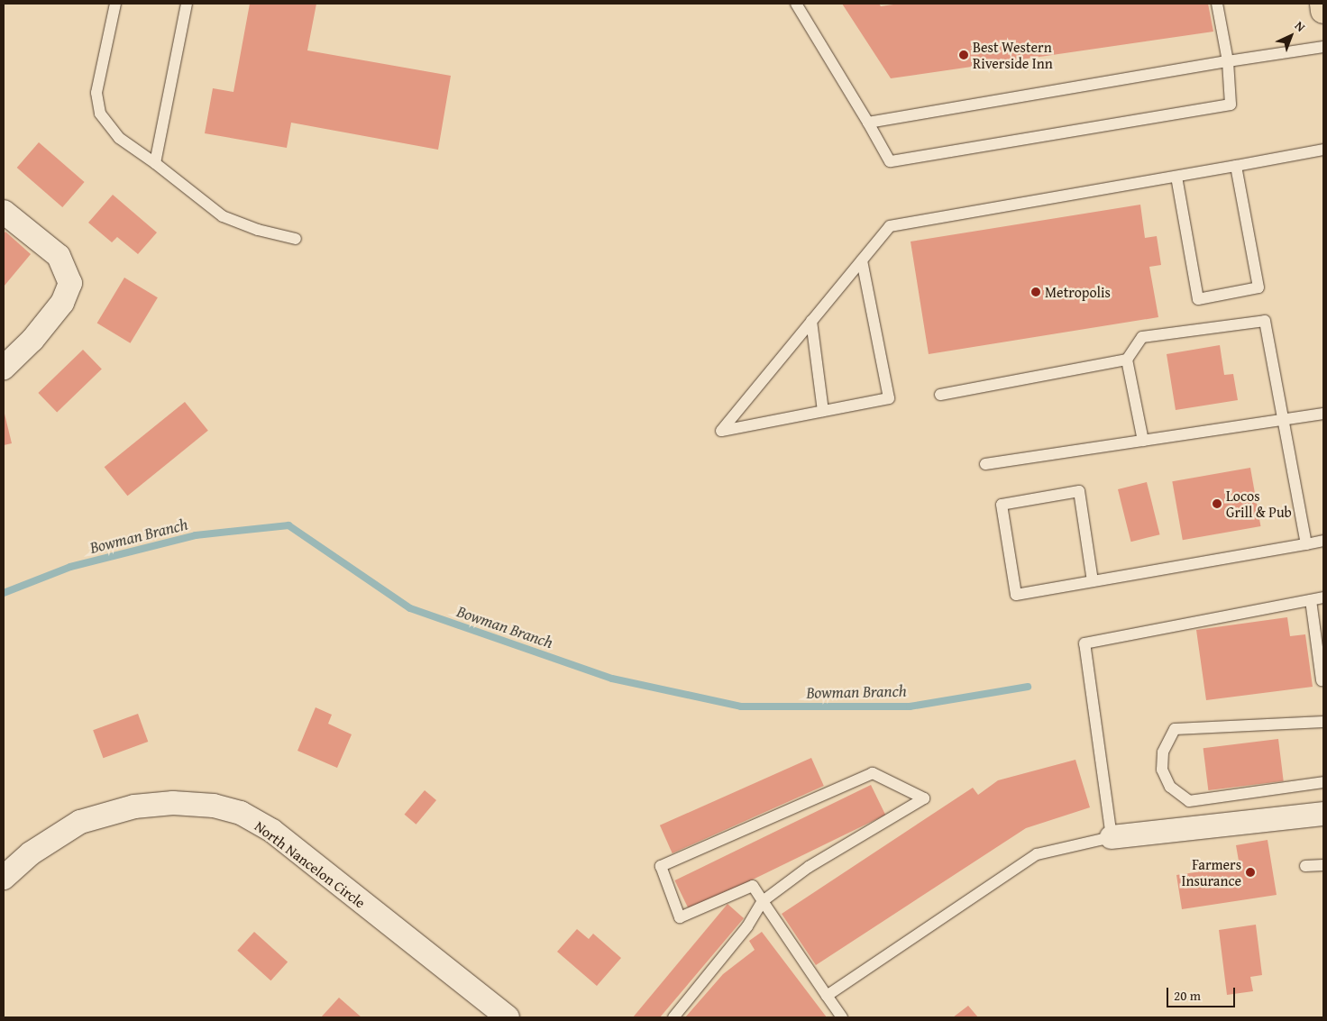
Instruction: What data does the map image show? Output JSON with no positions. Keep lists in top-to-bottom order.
{
  "streets": {
    "street": ["North Nancelon Circle"]
  },
  "water": ["Bowman Branch"],
  "places": [
    "Best Western Riverside Inn",
    "Metropolis",
    "Locos Grill & Pub",
    "Farmers Insurance"
  ],
  "scale_bar": "20 m",
  "north": "top right"
}
